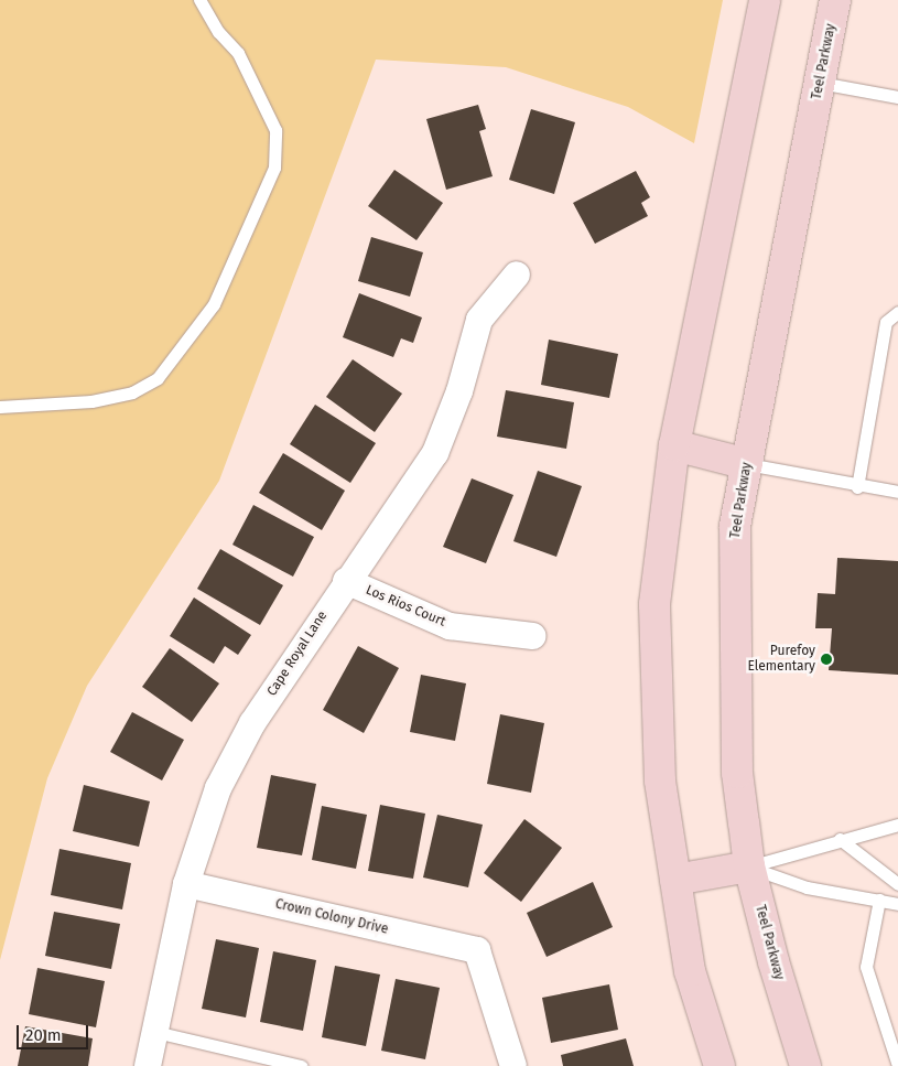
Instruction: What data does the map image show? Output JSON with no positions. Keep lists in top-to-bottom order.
{
  "streets": {
    "main road": ["Teel Parkway"],
    "street": ["Los Rios Court", "Cape Royal Lane", "Crown Colony Drive"]
  },
  "crossings": [
    ["Los Rios Court", "Cape Royal Lane"],
    ["Cape Royal Lane", "Crown Colony Drive"]
  ],
  "places": ["Purefoy Elementary"],
  "scale_bar": "20 m"
}
